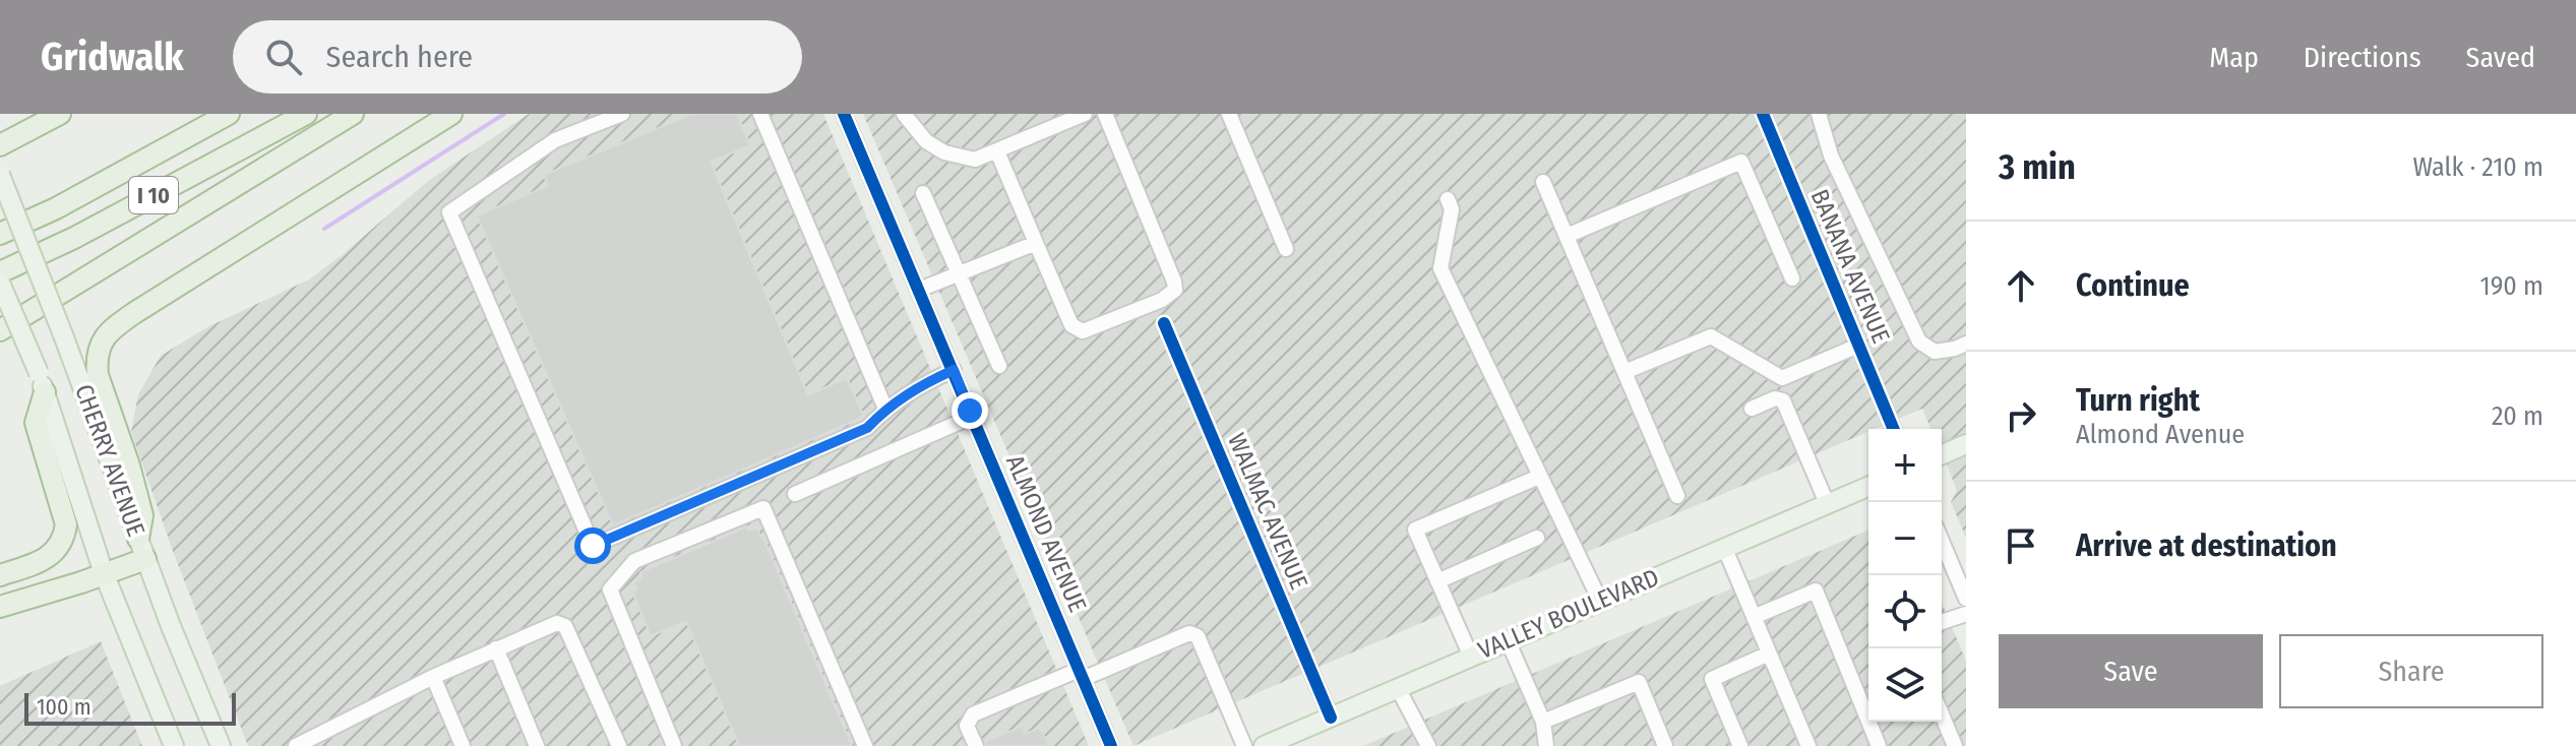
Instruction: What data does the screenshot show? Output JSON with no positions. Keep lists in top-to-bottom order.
{
  "streets": {
    "highway": ["I 10"],
    "main road": ["CHERRY AVENUE", "VALLEY BOULEVARD"],
    "street": ["BANANA AVENUE", "WALMAC AVENUE", "ALMOND AVENUE"]
  },
  "crossings": [
    ["WALMAC AVENUE", "VALLEY BOULEVARD"]
  ],
  "scale_bar": "100 m",
  "page": {
    "header": "Gridwalk",
    "search": "Search here",
    "nav": ["Map", "Directions", "Saved"],
    "heading": ["3 min", "Walk · 210 m"],
    "list": [
      ["Continue", "190 m"],
      ["Turn right", "Almond Avenue", "20 m"],
      "Arrive at destination"
    ],
    "map_buttons": ["+", "−"],
    "buttons": ["Save", "Share"],
    "scale": "100 m"
  }
}
